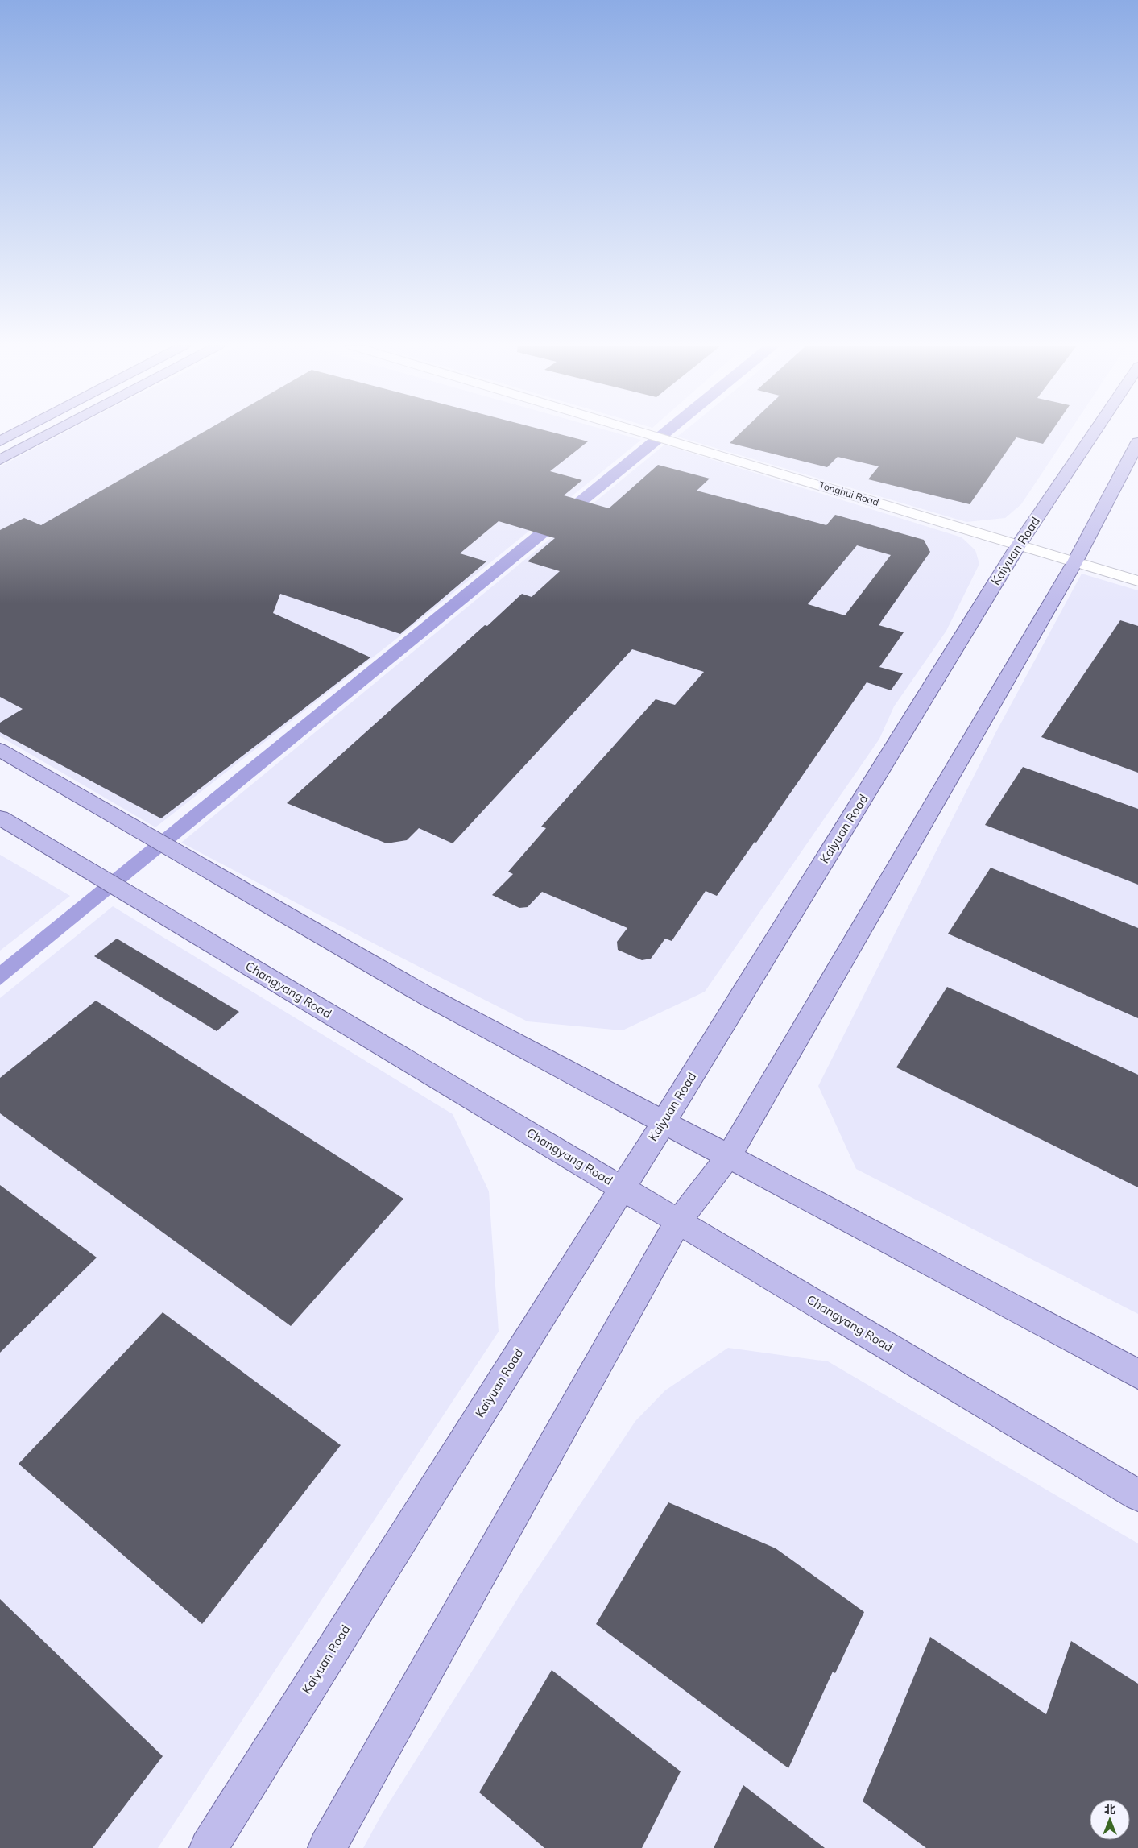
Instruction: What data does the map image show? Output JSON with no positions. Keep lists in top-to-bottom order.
{
  "streets": {
    "main road": ["Kaiyuan Road", "Changyang Road"],
    "street": ["Tonghui Road"]
  },
  "crossings": [
    ["Tonghui Road", "Kaiyuan Road"],
    ["Kaiyuan Road", "Changyang Road"]
  ],
  "north": "top"
}
